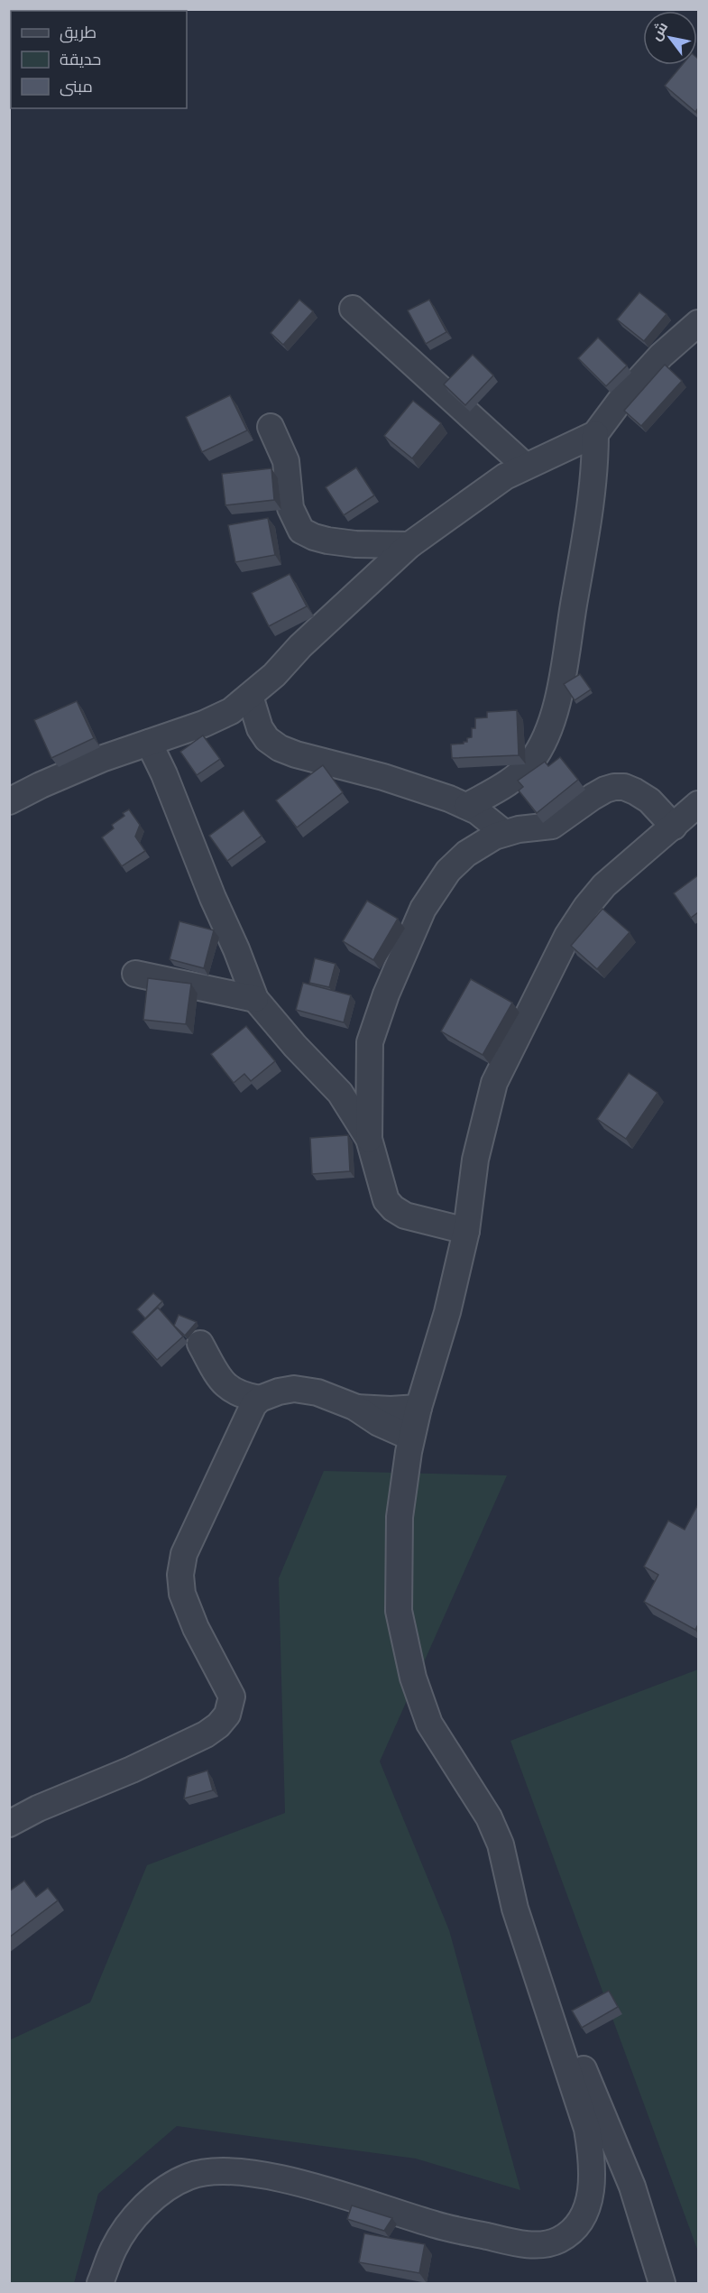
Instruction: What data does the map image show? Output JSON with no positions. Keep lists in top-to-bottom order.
{
  "legend": ["طريق", "حديقة", "مبنى"],
  "north": "top left"
}
